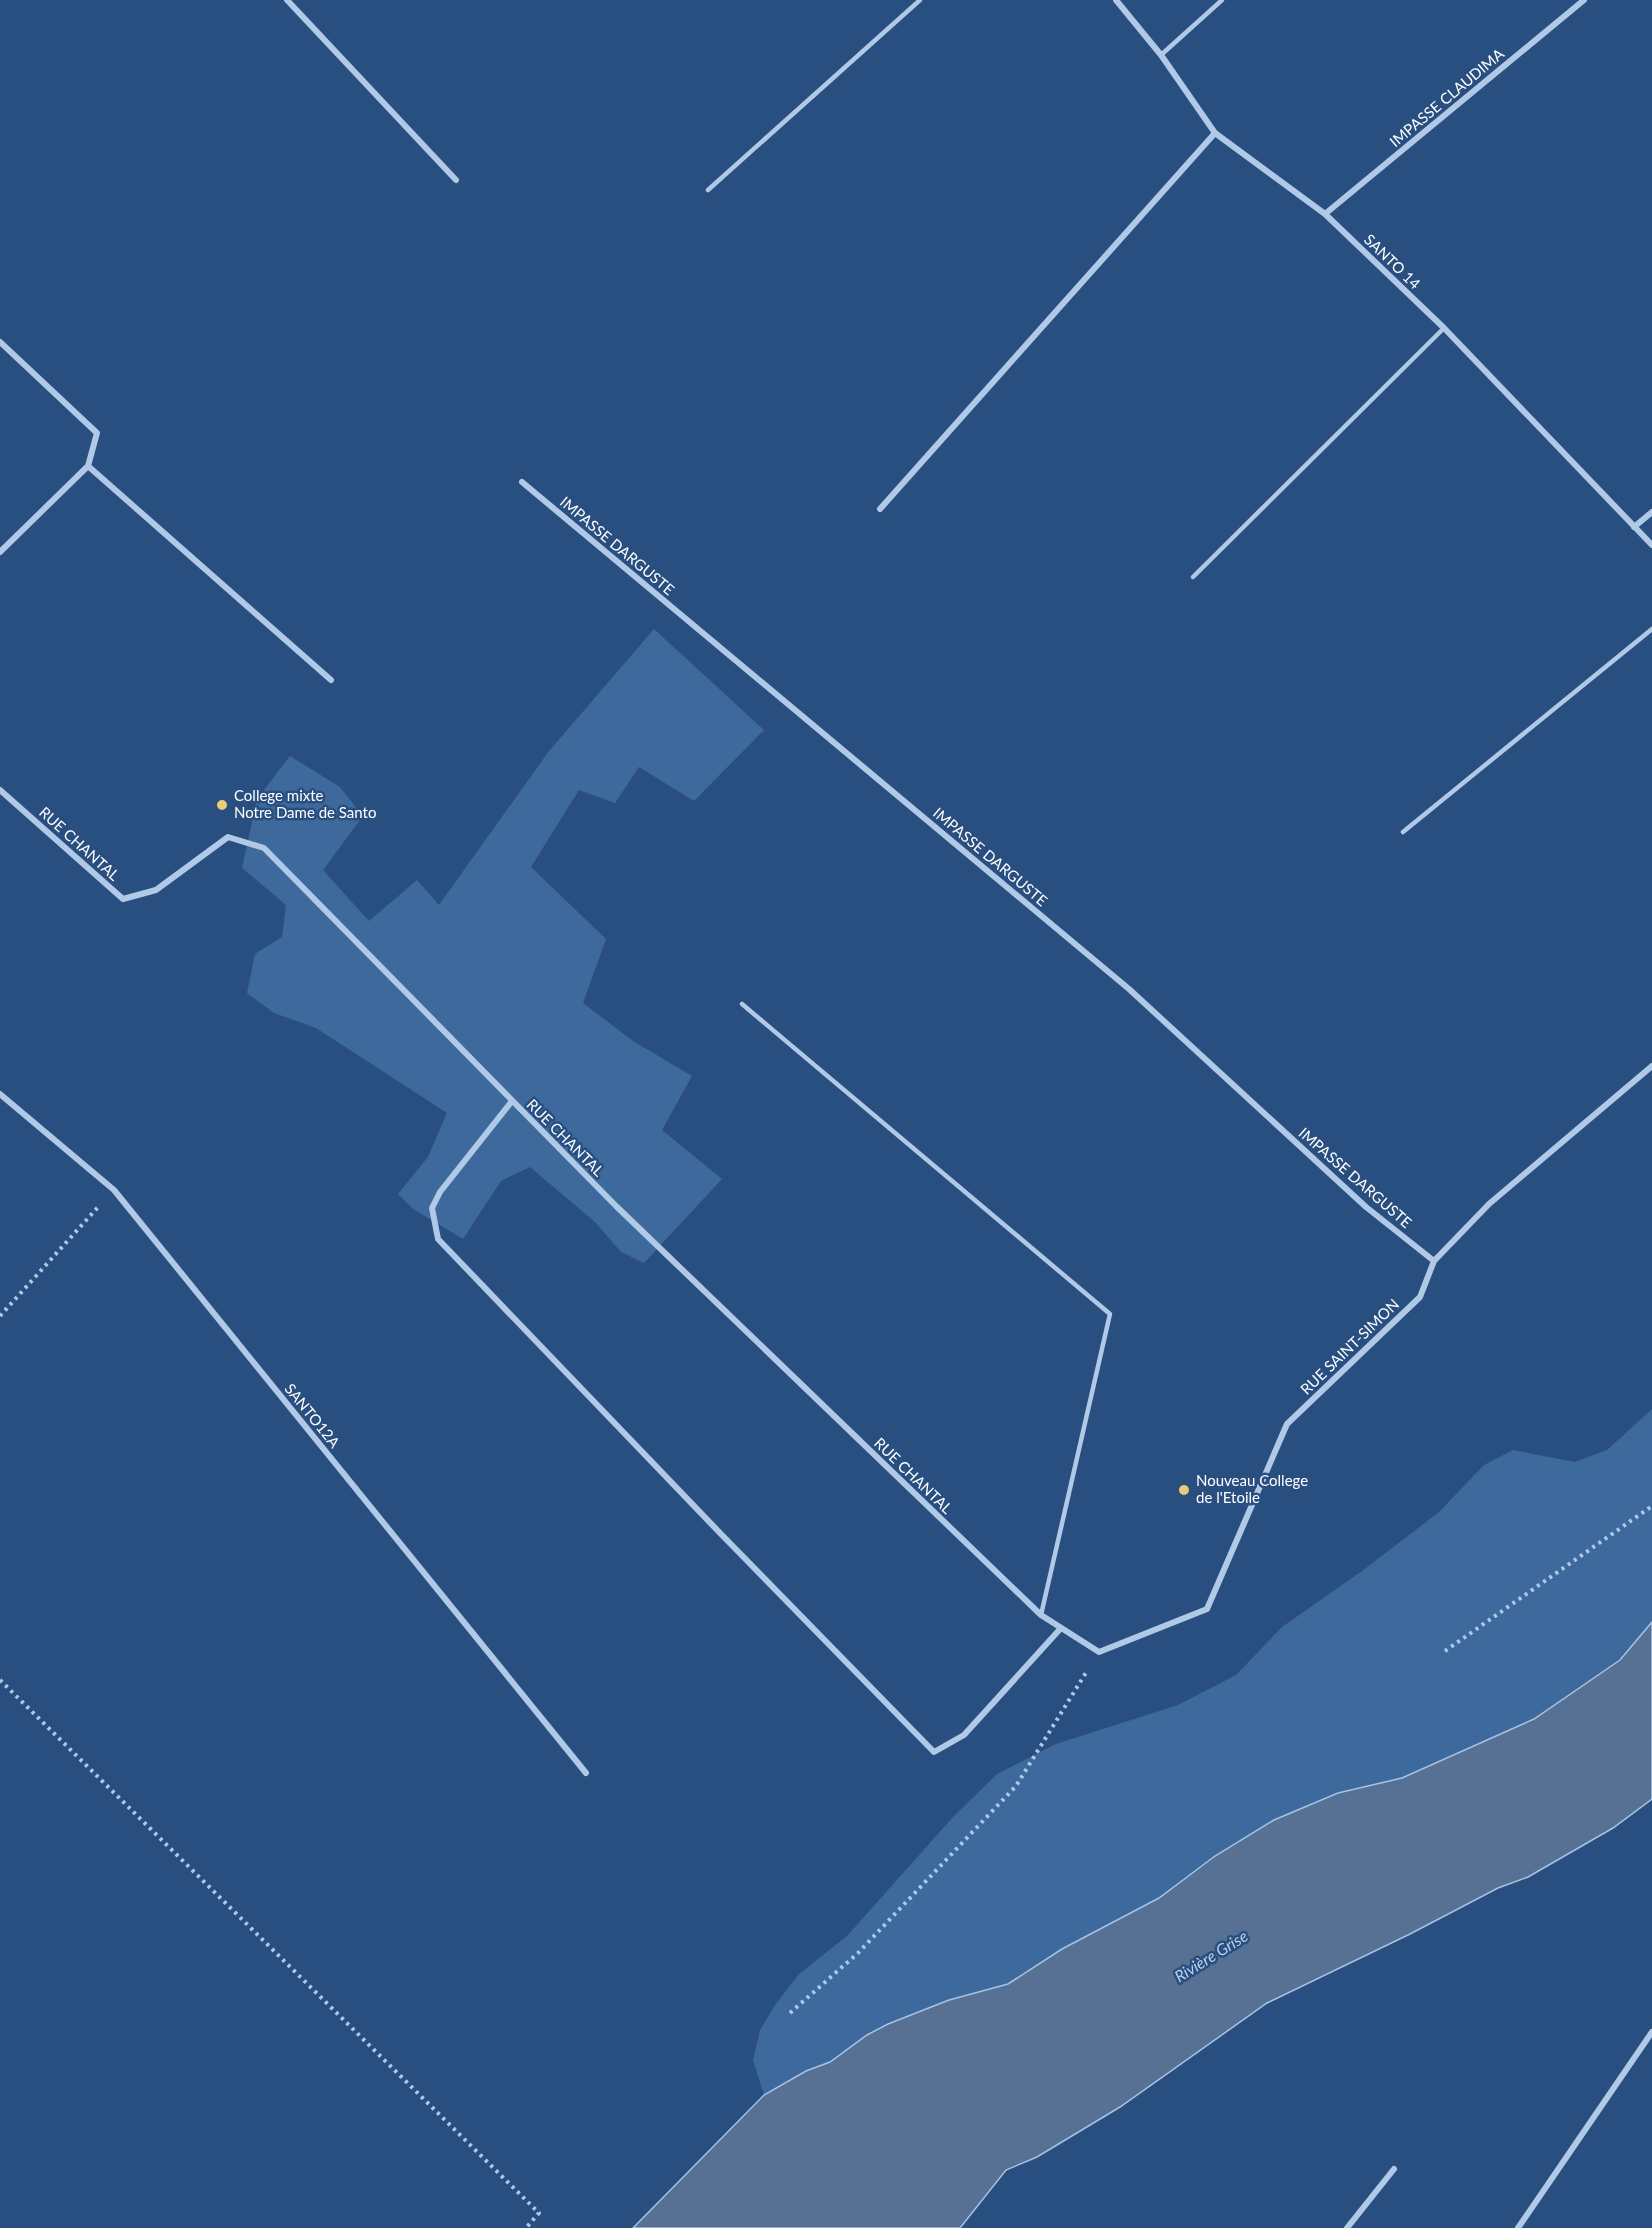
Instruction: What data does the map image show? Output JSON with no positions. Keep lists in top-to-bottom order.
{
  "streets": {
    "street": [
      "IMPASSE CLAUDIMA",
      "SANTO 14",
      "IMPASSE DARGUSTE",
      "RUE CHANTAL",
      "RUE SAINT-SIMON",
      "SANTO12A"
    ]
  },
  "crossings": [
    ["IMPASSE CLAUDIMA", "SANTO 14"],
    ["IMPASSE DARGUSTE", "RUE SAINT-SIMON"],
    ["RUE CHANTAL", "RUE SAINT-SIMON"]
  ],
  "water": ["Rivière Grise"],
  "places": ["College mixte Notre Dame de Santo", "Nouveau College de l'Etoile"]
}
